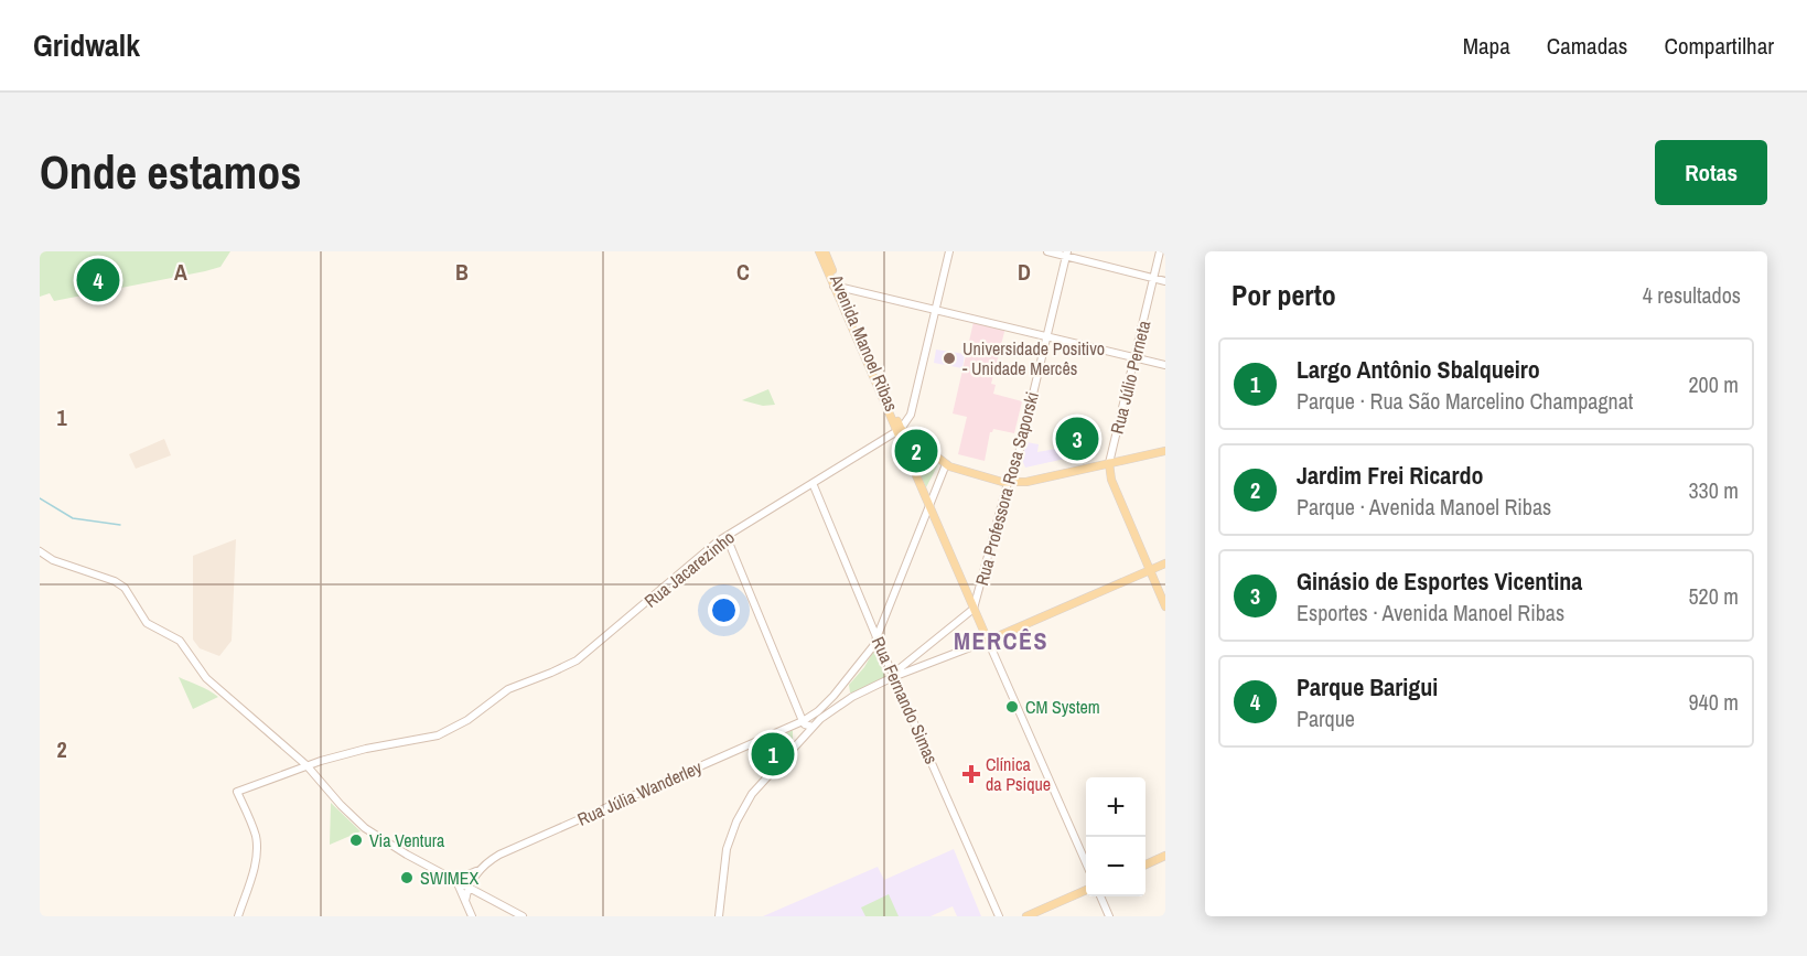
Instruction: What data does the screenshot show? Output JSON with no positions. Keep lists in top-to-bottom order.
{
  "streets": {
    "main road": [
      "Avenida Manoel Ribas",
      "Rua Júlio Perneta",
      "Rua Professora Rosa Saporski",
      "Rua Jacarezinho",
      "Rua Fernando Simas",
      "Rua Júlia Wanderley"
    ]
  },
  "crossings": [
    ["Avenida Manoel Ribas", "Rua Júlio Perneta"],
    ["Avenida Manoel Ribas", "Rua Professora Rosa Saporski"],
    ["Avenida Manoel Ribas", "Rua Jacarezinho"],
    ["Avenida Manoel Ribas", "Rua Júlia Wanderley"],
    ["Rua Jacarezinho", "Rua Fernando Simas"],
    ["Rua Fernando Simas", "Rua Júlia Wanderley"]
  ],
  "districts": ["MERCÊS"],
  "places": {
    "other": [
      "Universidade Positivo - Unidade Mercês",
      "CM System",
      "Via Ventura",
      "SWIMEX"
    ],
    "health": ["Clínica da Psique"]
  },
  "page": {
    "header": "Gridwalk",
    "nav": ["Mapa", "Camadas", "Compartilhar"],
    "buttons": "Rotas",
    "title": "Onde estamos",
    "heading": ["Por perto", "4 resultados"],
    "pins": [
      "4",
      "3",
      "2",
      "1"
    ],
    "list": [
      {
        "mark": "1",
        "name": "Largo Antônio Sbalqueiro",
        "note": "Parque · Rua São Marcelino Champagnat",
        "value": "200 m"
      },
      {
        "mark": "2",
        "name": "Jardim Frei Ricardo",
        "note": "Parque · Avenida Manoel Ribas",
        "value": "330 m"
      },
      {
        "mark": "3",
        "name": "Ginásio de Esportes Vicentina",
        "note": "Esportes · Avenida Manoel Ribas",
        "value": "520 m"
      },
      {
        "mark": "4",
        "name": "Parque Barigui",
        "note": "Parque",
        "value": "940 m"
      }
    ],
    "map_buttons": ["+", "−"]
  },
  "grid": {
    "columns": [
      "A",
      "B",
      "C",
      "D"
    ],
    "rows": ["1", "2"]
  }
}
